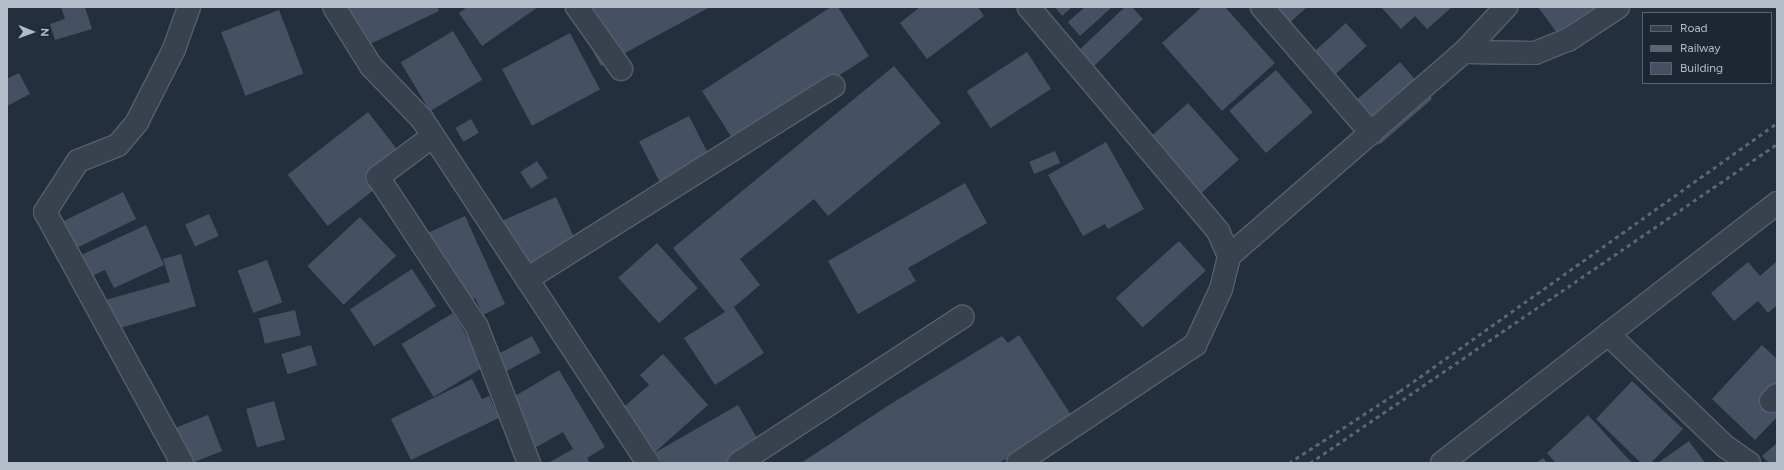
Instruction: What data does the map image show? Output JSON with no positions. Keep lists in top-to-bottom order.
{
  "legend": ["Road", "Railway", "Building"],
  "north": "right"
}
